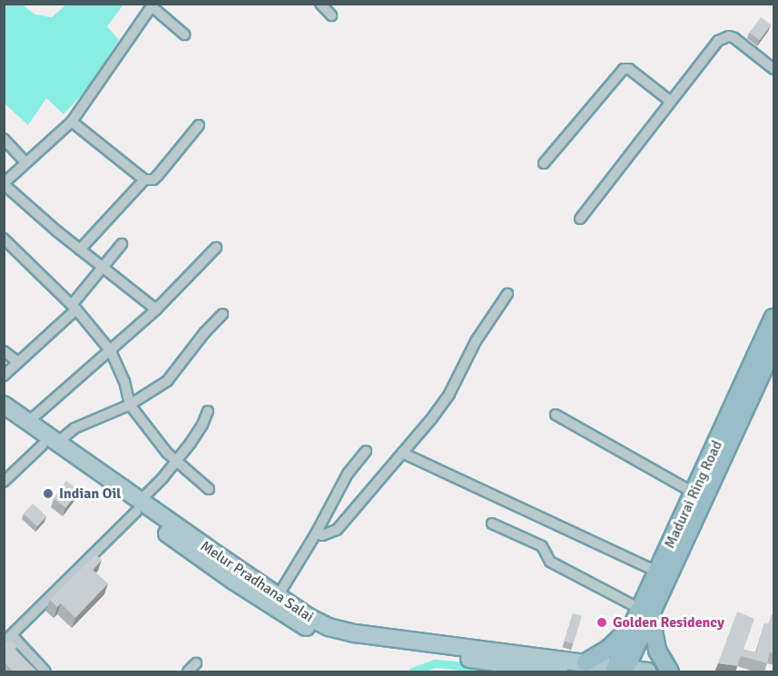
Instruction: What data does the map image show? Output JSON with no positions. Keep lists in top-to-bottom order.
{
  "streets": {
    "highway": ["Madurai Ring Road"],
    "main road": ["Melur Pradhana Salai"]
  },
  "crossings": [
    ["Madurai Ring Road", "Melur Pradhana Salai"]
  ],
  "places": ["Indian Oil", "Golden Residency"]
}
